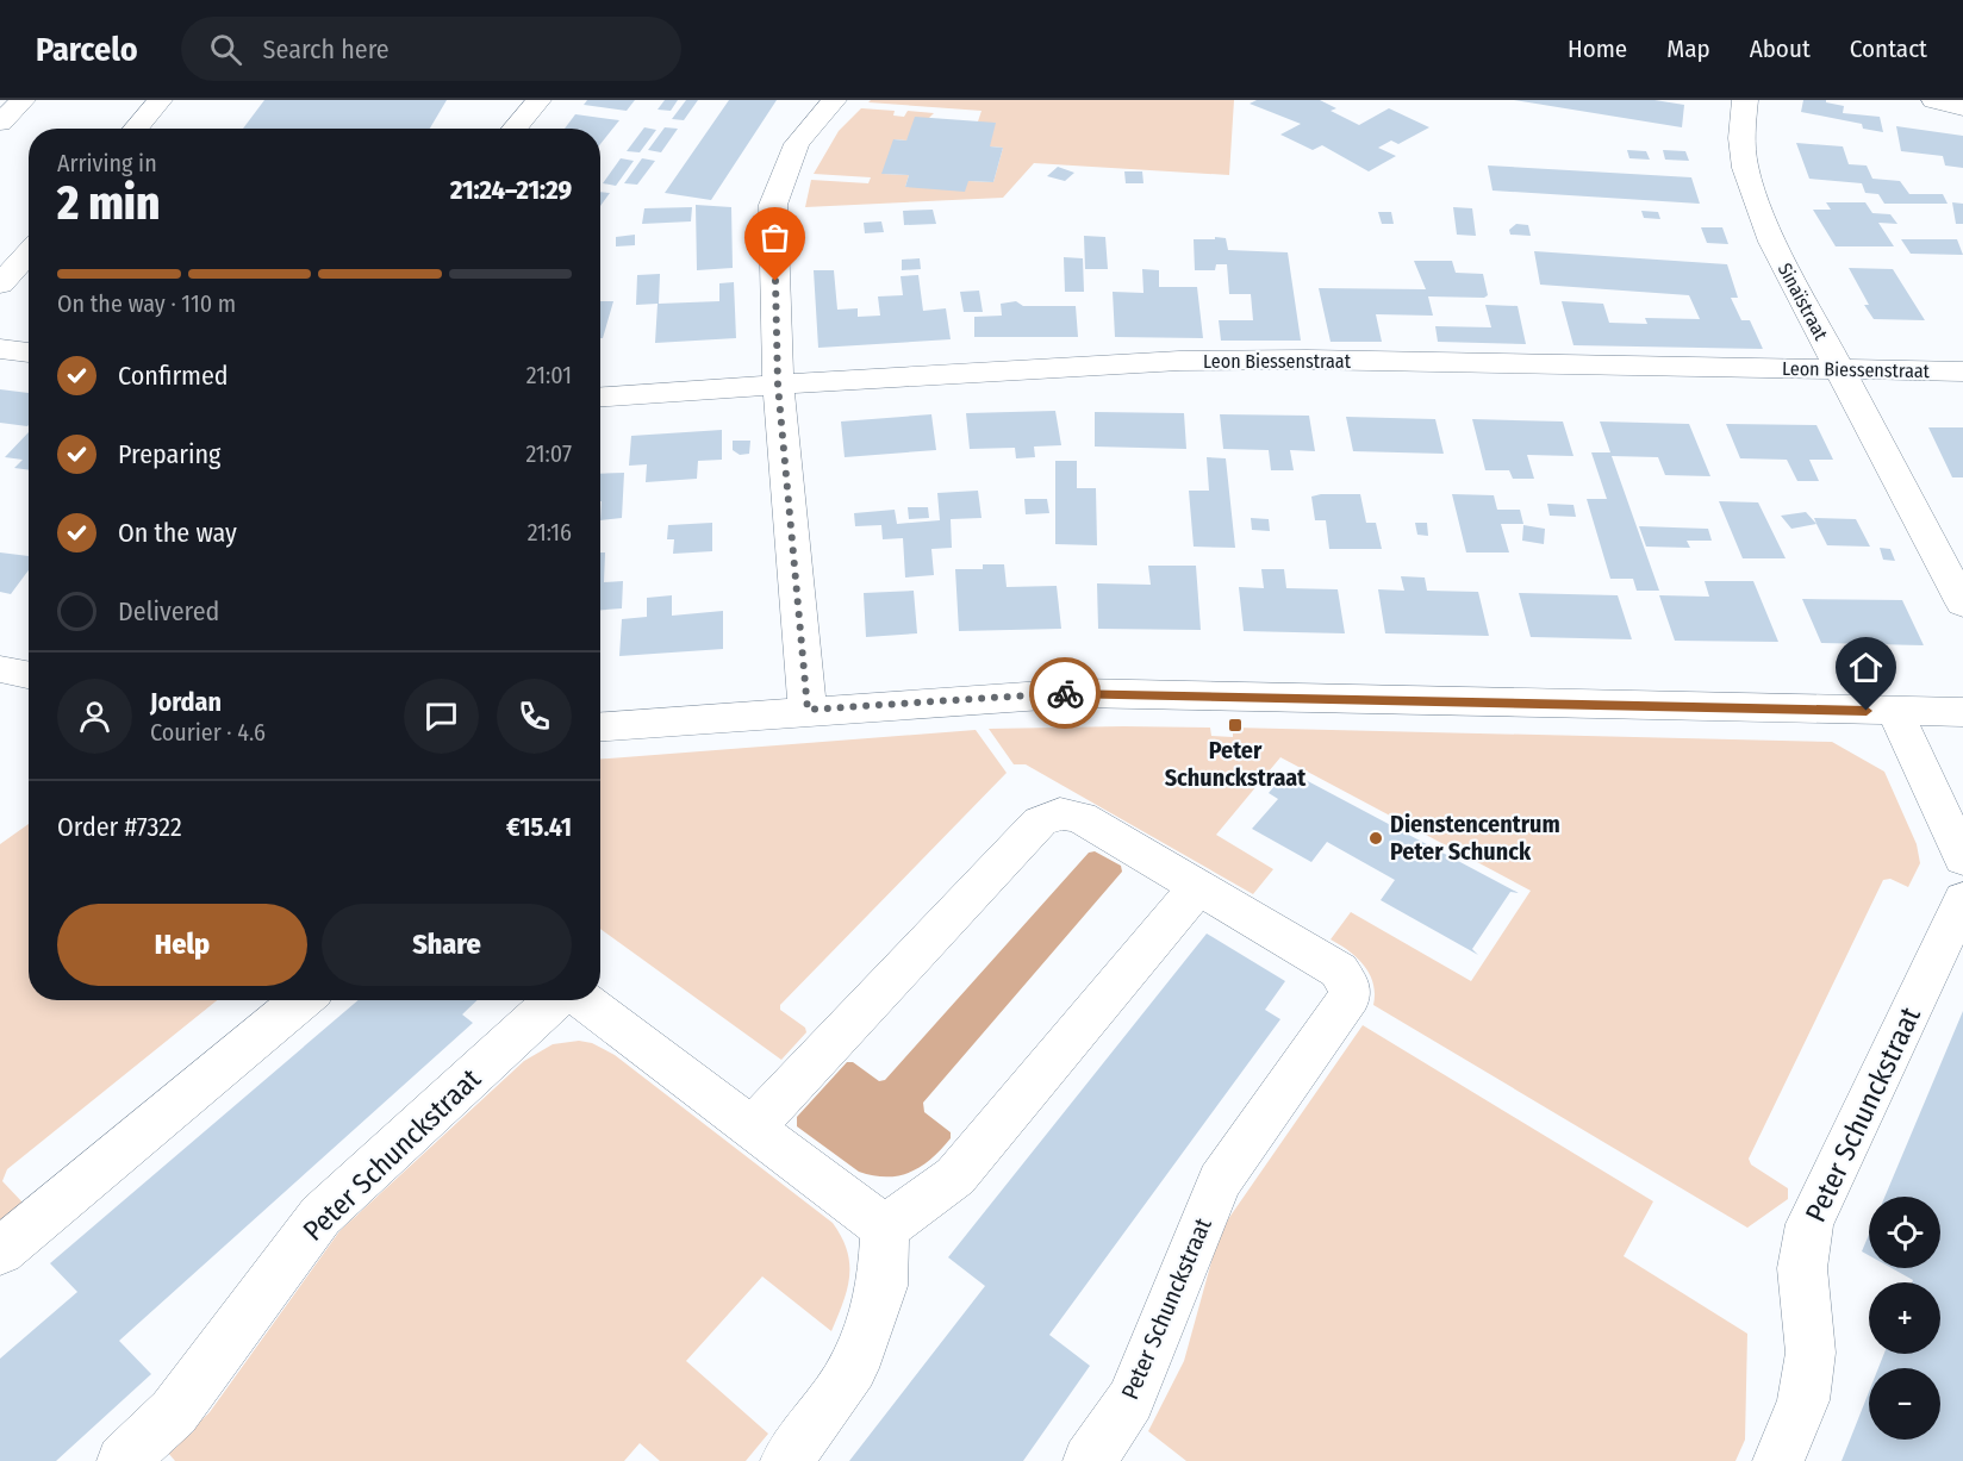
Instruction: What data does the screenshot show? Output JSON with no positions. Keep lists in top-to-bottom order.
{
  "streets": {
    "street": ["Sinaïstraat", "Leon Biessenstraat", "Peter Schunckstraat"]
  },
  "crossings": [
    ["Sinaïstraat", "Leon Biessenstraat"]
  ],
  "places": {
    "transit": ["Peter Schunckstraat"],
    "other": ["Dienstencentrum Peter Schunck"]
  },
  "page": {
    "header": "Parcelo",
    "search": "Search here",
    "nav": [
      "Home",
      "Map",
      "About",
      "Contact"
    ],
    "heading": ["2 min", "Arriving in", "21:24–21:29"],
    "panel": [
      "Jordan",
      "Courier · 4.6",
      "Order #7322",
      "€15.41"
    ],
    "bar": "On the way · 110 m",
    "list": [
      ["Confirmed", "21:01"],
      ["Preparing", "21:07"],
      ["On the way", "21:16"],
      "Delivered"
    ],
    "buttons": ["Help", "Share"],
    "map_buttons": ["+", "−"]
  }
}
